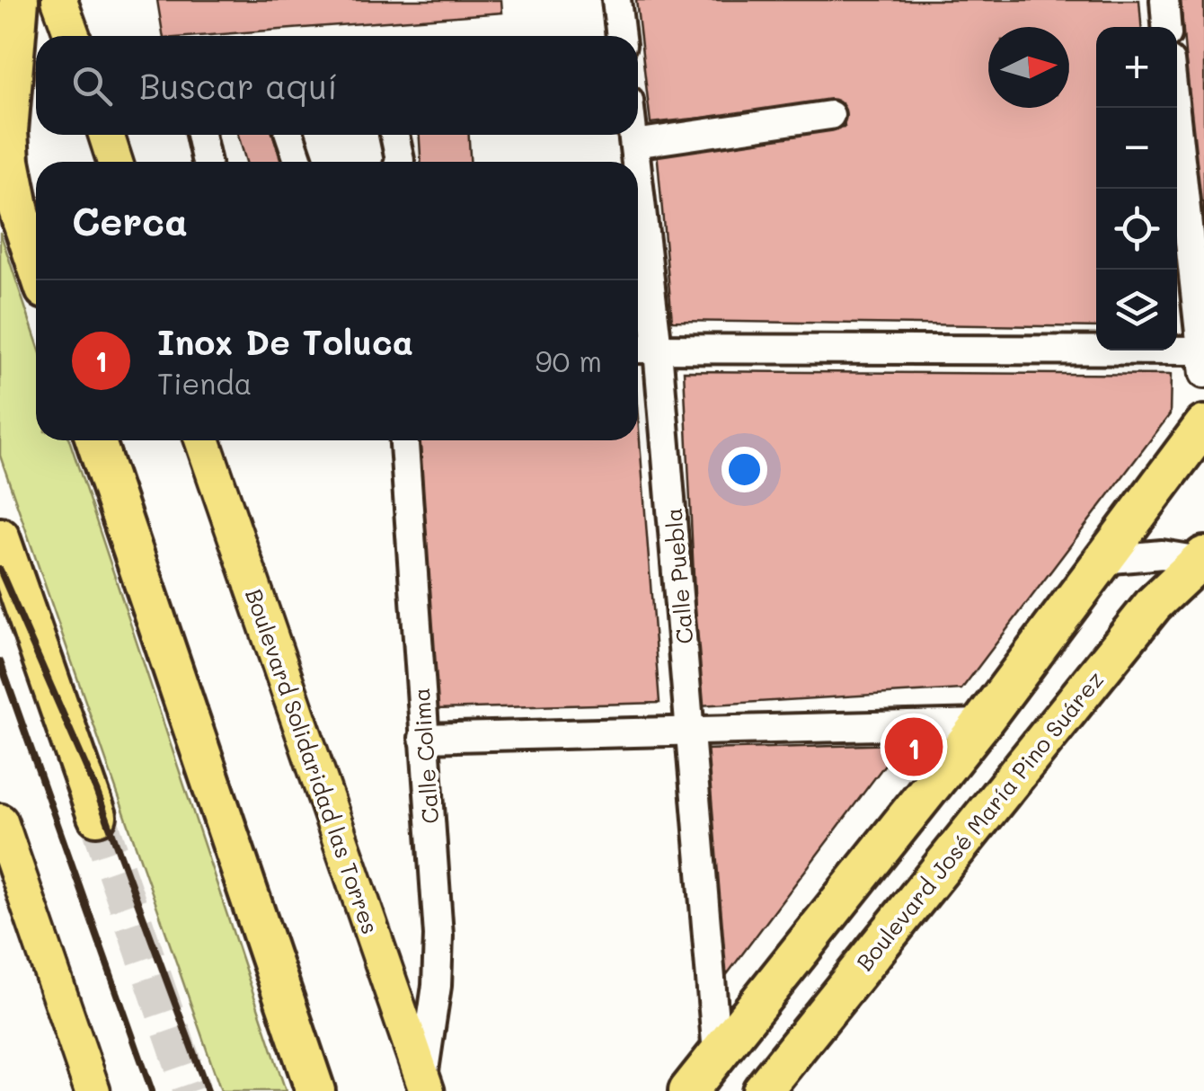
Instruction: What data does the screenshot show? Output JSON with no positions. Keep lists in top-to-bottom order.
{
  "streets": {
    "highway": ["Boulevard José María Pino Suárez"],
    "main road": ["Boulevard Solidaridad las Torres"],
    "street": ["Calle Puebla", "Calle Colima"]
  },
  "crossings": [
    ["Calle Colima", "Boulevard Solidaridad las Torres"]
  ],
  "north": "right",
  "page": {
    "map_buttons": ["+", "−"],
    "search": "Buscar aquí",
    "heading": "Cerca",
    "list": [
      {
        "mark": "1",
        "name": "Inox De Toluca",
        "note": "Tienda",
        "value": "90 m"
      }
    ],
    "pins": "1"
  }
}
